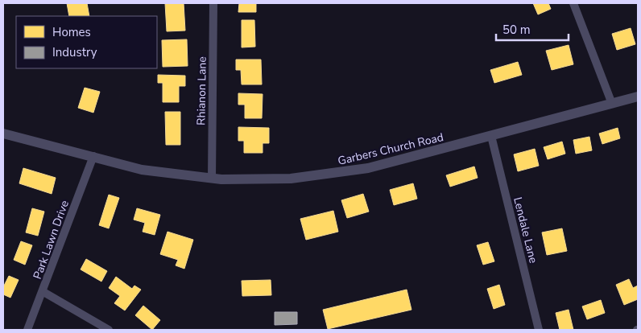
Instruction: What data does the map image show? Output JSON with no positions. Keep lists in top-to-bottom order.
{
  "streets": {
    "street": [
      "Rhianon Lane",
      "Garbers Church Road",
      "Lendale Lane",
      "Park Lawn Drive"
    ]
  },
  "crossings": [
    ["Rhianon Lane", "Garbers Church Road"],
    ["Garbers Church Road", "Lendale Lane"],
    ["Garbers Church Road", "Park Lawn Drive"]
  ],
  "legend": ["Homes", "Industry"],
  "scale_bar": "50 m"
}
